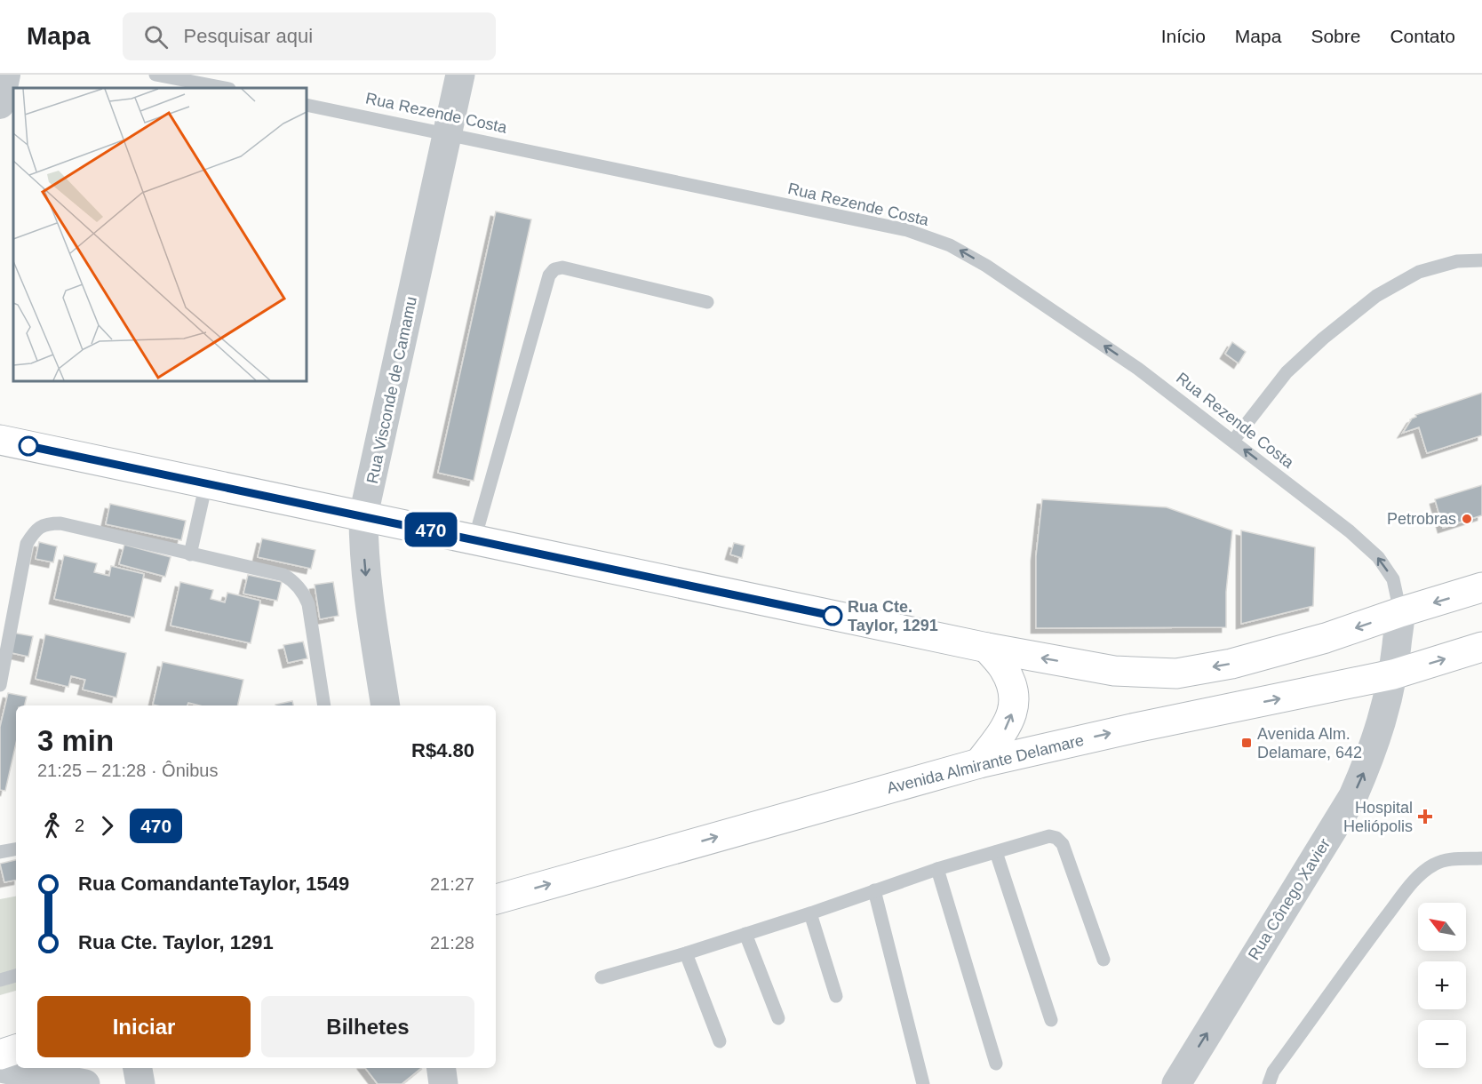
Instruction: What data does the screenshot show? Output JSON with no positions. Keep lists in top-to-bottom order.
{
  "streets": {
    "main road": ["Avenida Almirante Delamare"],
    "street": ["Rua Visconde de Camamu", "Rua Cônego Xavier"],
    "lane": ["Rua Rezende Costa"]
  },
  "crossings": [
    ["Rua Rezende Costa", "Rua Visconde de Camamu"],
    ["Rua Rezende Costa", "Rua Cônego Xavier"],
    ["Avenida Almirante Delamare", "Rua Cônego Xavier"]
  ],
  "one_way": ["Rua Rezende Costa", "Rua Cônego Xavier"],
  "places": {
    "other": ["Petrobras", "Rua Cte. Taylor, 1291"],
    "transit": ["Avenida Alm. Delamare, 642"],
    "health": ["Hospital Heliópolis"]
  },
  "lines": ["bus line 470"],
  "north": "top left",
  "page": {
    "header": "Mapa",
    "search": "Pesquisar aqui",
    "nav": [
      "Início",
      "Mapa",
      "Sobre",
      "Contato"
    ],
    "on_map": "470",
    "heading": ["3 min", "21:25 – 21:28 · Ônibus", "R$4.80"],
    "legs": ["2", "470"],
    "list": [
      {
        "name": "Rua ComandanteTaylor, 1549",
        "value": "21:27"
      },
      {
        "name": "Rua Cte. Taylor, 1291",
        "value": "21:28"
      }
    ],
    "map_buttons": ["+", "−"],
    "buttons": ["Iniciar", "Bilhetes"]
  }
}
